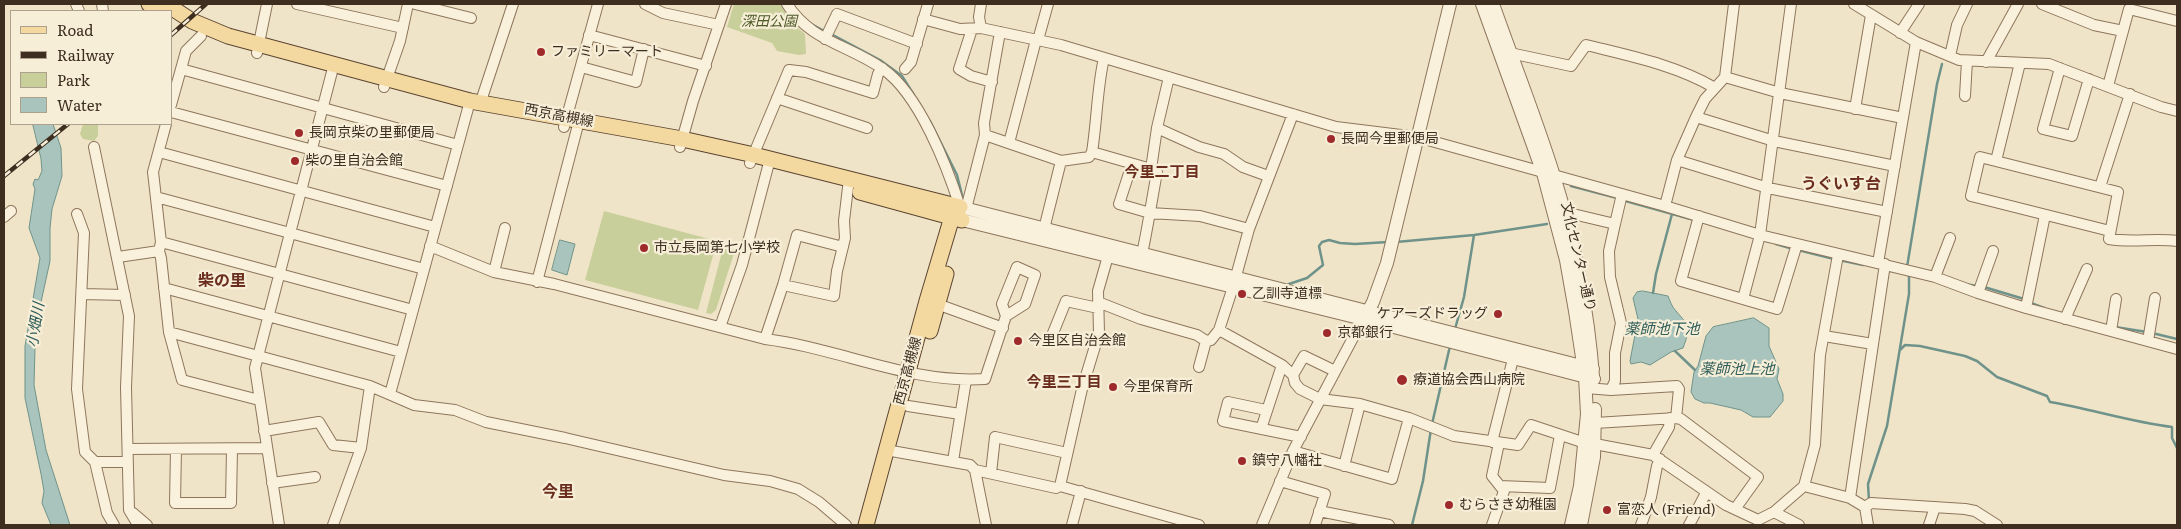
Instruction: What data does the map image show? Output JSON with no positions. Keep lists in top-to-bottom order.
{
  "streets": {
    "main road": ["西京高槻線"],
    "street": ["文化センター通り"]
  },
  "districts": [
    "今里二丁目",
    "うぐいす台",
    "柴の里",
    "今里三丁目",
    "今里"
  ],
  "water": ["小畑川", "薬師池下池", "薬師池上池"],
  "parks": ["深田公園"],
  "places": [
    "ファミリーマート",
    "長岡京柴の里郵便局",
    "長岡今里郵便局",
    "柴の里自治会館",
    "市立長岡第七小学校",
    "乙訓寺道標",
    "ケアーズドラッグ",
    "京都銀行",
    "今里区自治会館",
    "療道協会西山病院",
    "今里保育所",
    "鎮守八幡社",
    "むらさき幼稚園",
    "富恋人 (Friend)"
  ],
  "legend": [
    "Road",
    "Railway",
    "Park",
    "Water"
  ]
}
